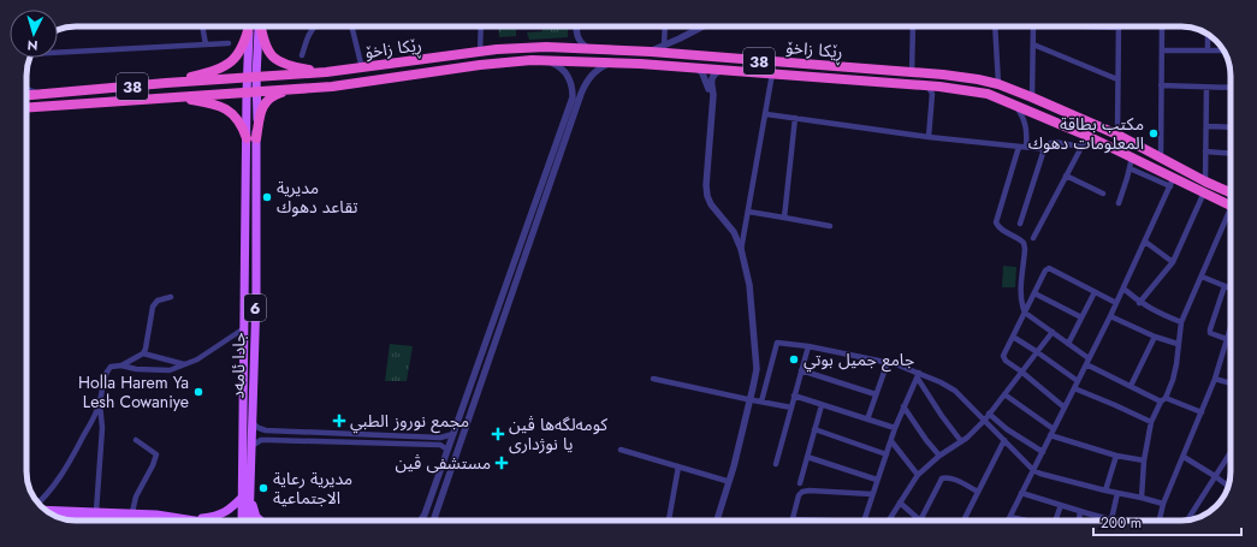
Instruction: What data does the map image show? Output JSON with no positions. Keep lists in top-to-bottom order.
{
  "streets": {
    "highway": ["ڕێکا زاخۆ", "38"],
    "main road": ["6", "جادا ئامەد"]
  },
  "crossings": [
    ["ڕێکا زاخۆ", "جادا ئامەد"]
  ],
  "places": {
    "other": [
      "مكتب بطاقة المعلومات دهوك",
      "مديرية تقاعد دهوك",
      "جامع جميل بوتي",
      "Holla Harem Ya Lesh Cowaniye",
      "مديرية رعاية الاجتماعية"
    ],
    "health": ["مجمع نوروز الطبي", "کومەلگەها ڤین یا نوژداری", "مستشفى ڤين"]
  },
  "scale_bar": "200 m",
  "north": "bottom"
}
